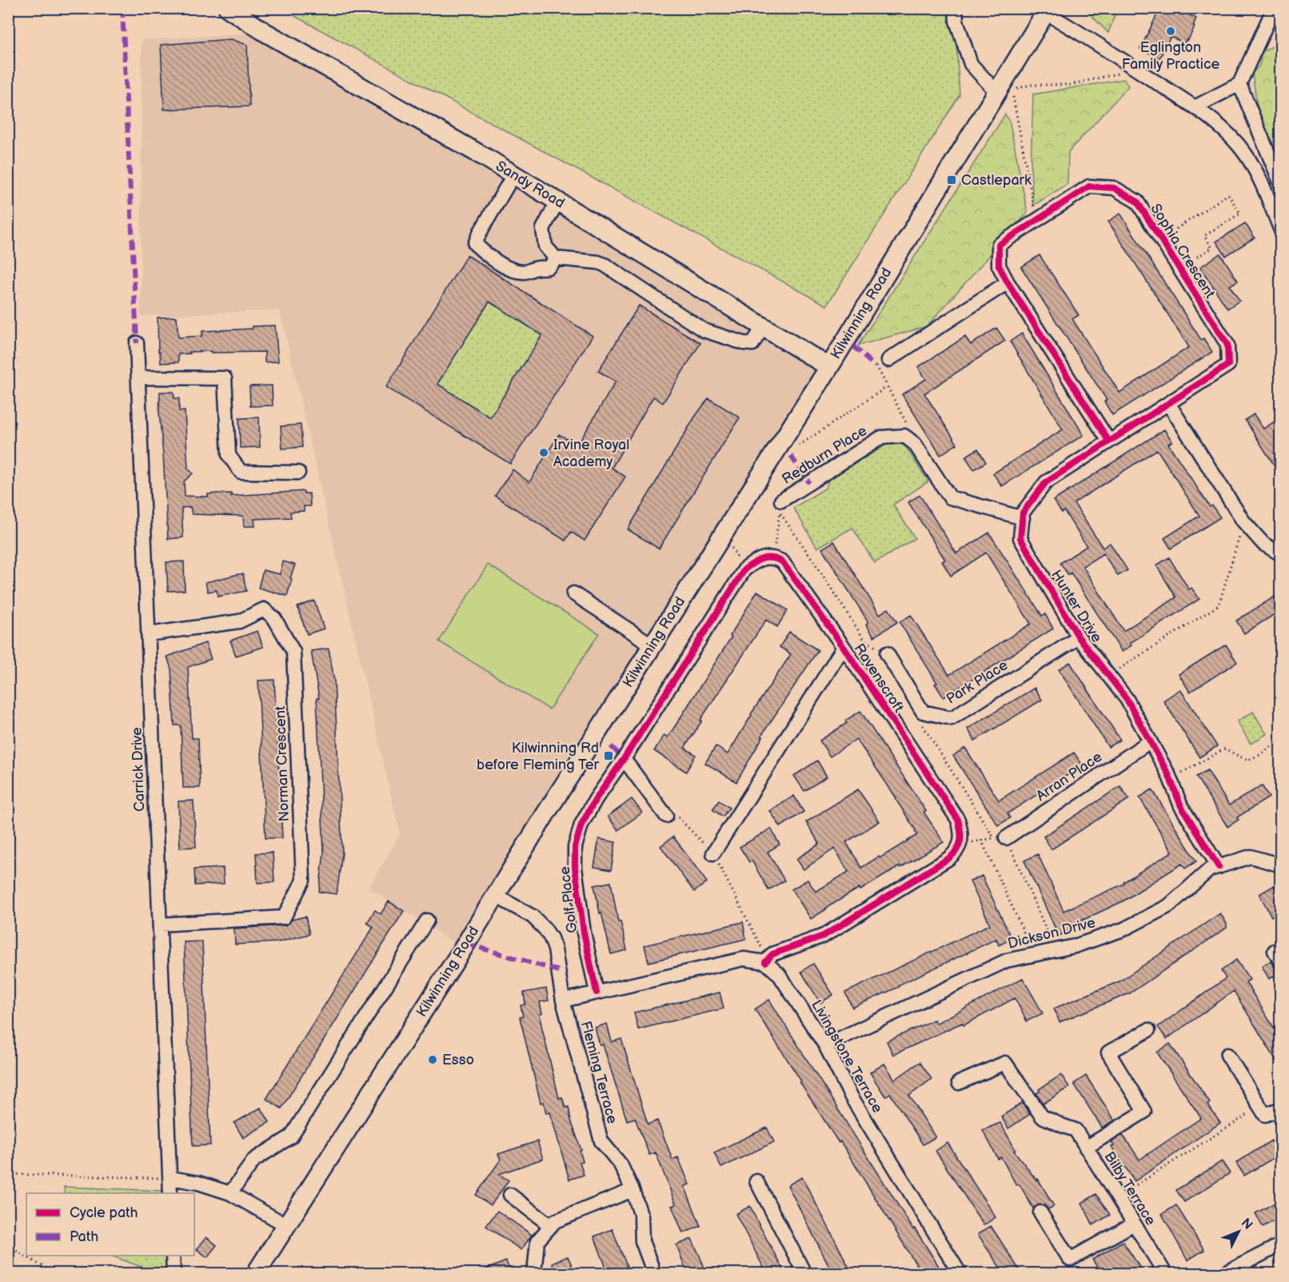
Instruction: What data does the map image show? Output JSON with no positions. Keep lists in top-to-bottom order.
{
  "streets": {
    "main road": ["Sandy Road", "Kilwinning Road"],
    "street": [
      "Sophia Crescent",
      "Redburn Place",
      "Hunter Drive",
      "Ravenscroft",
      "Park Place",
      "Norman Crescent",
      "Carrick Drive",
      "Arran Place",
      "Golf Place",
      "Dickson Drive",
      "Livingstone Terrace",
      "Fleming Terrace",
      "Bilby Terrace"
    ]
  },
  "crossings": [
    ["Sandy Road", "Kilwinning Road"],
    ["Sophia Crescent", "Hunter Drive"],
    ["Kilwinning Road", "Fleming Terrace"],
    ["Hunter Drive", "Park Place"],
    ["Hunter Drive", "Arran Place"],
    ["Hunter Drive", "Dickson Drive"],
    ["Norman Crescent", "Carrick Drive"],
    ["Dickson Drive", "Livingstone Terrace"]
  ],
  "places": {
    "other": ["Eglington Family Practice", "Irvine Royal Academy", "Esso"],
    "transit": ["Castlepark", "Kilwinning Rd before Fleming Ter"]
  },
  "legend": ["Cycle path", "Path"],
  "north": "top right"
}
